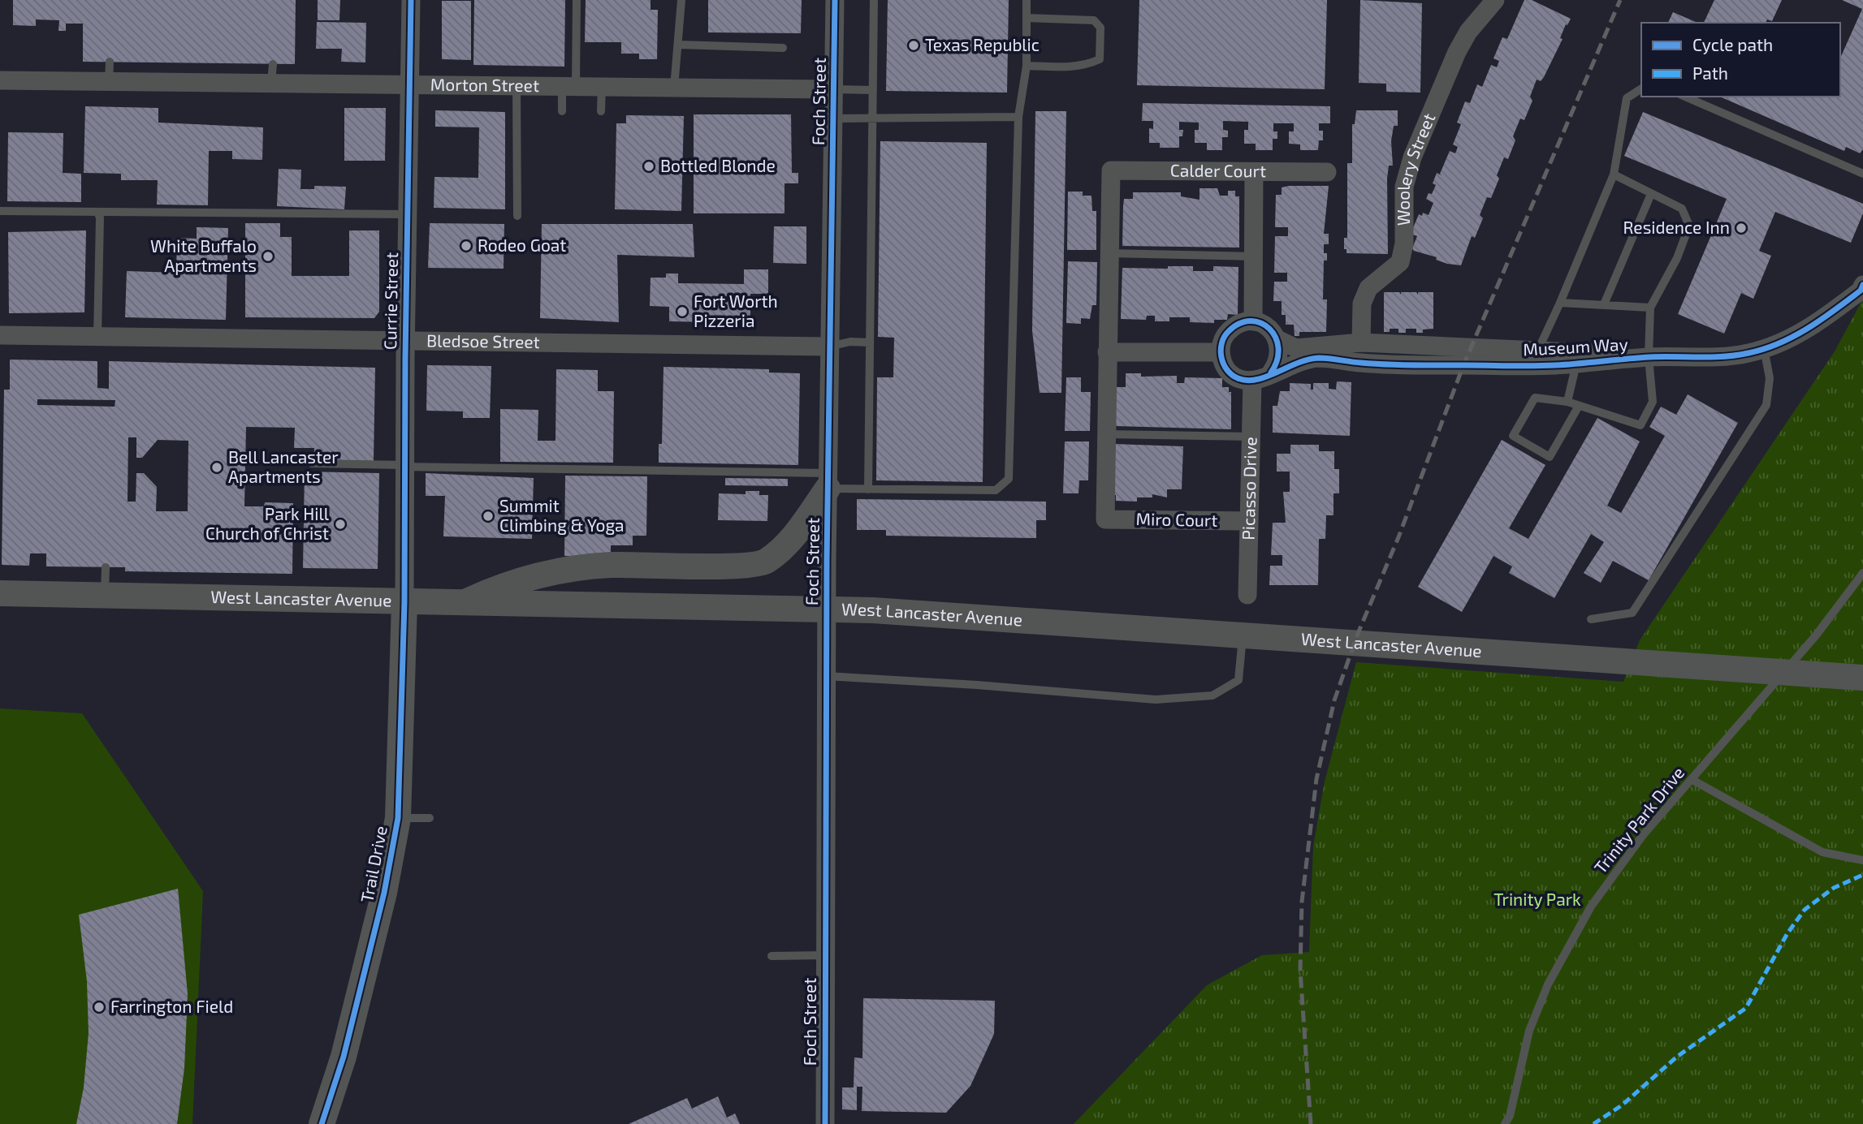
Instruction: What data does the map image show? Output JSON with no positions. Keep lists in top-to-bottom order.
{
  "streets": {
    "main road": ["West Lancaster Avenue", "Trail Drive"],
    "street": [
      "Morton Street",
      "Foch Street",
      "Woolery Street",
      "Calder Court",
      "Currie Street",
      "Bledsoe Street",
      "Museum Way",
      "Picasso Drive",
      "Miro Court"
    ],
    "lane": ["Trinity Park Drive"]
  },
  "crossings": [
    ["Morton Street", "Foch Street"],
    ["Morton Street", "Currie Street"],
    ["Foch Street", "Bledsoe Street"],
    ["Woolery Street", "Museum Way"],
    ["Currie Street", "Bledsoe Street"],
    ["Currie Street", "West Lancaster Avenue"],
    ["Currie Street", "Trail Drive"],
    ["Museum Way", "Picasso Drive"],
    ["Picasso Drive", "Miro Court"],
    ["West Lancaster Avenue", "Trail Drive"]
  ],
  "parks": ["Trinity Park"],
  "places": [
    "Texas Republic",
    "Bottled Blonde",
    "Residence Inn",
    "Rodeo Goat",
    "White Buffalo Apartments",
    "Fort Worth Pizzeria",
    "Bell Lancaster Apartments",
    "Summit Climbing & Yoga",
    "Park Hill Church of Christ",
    "Farrington Field"
  ],
  "legend": ["Cycle path", "Path"]
}
